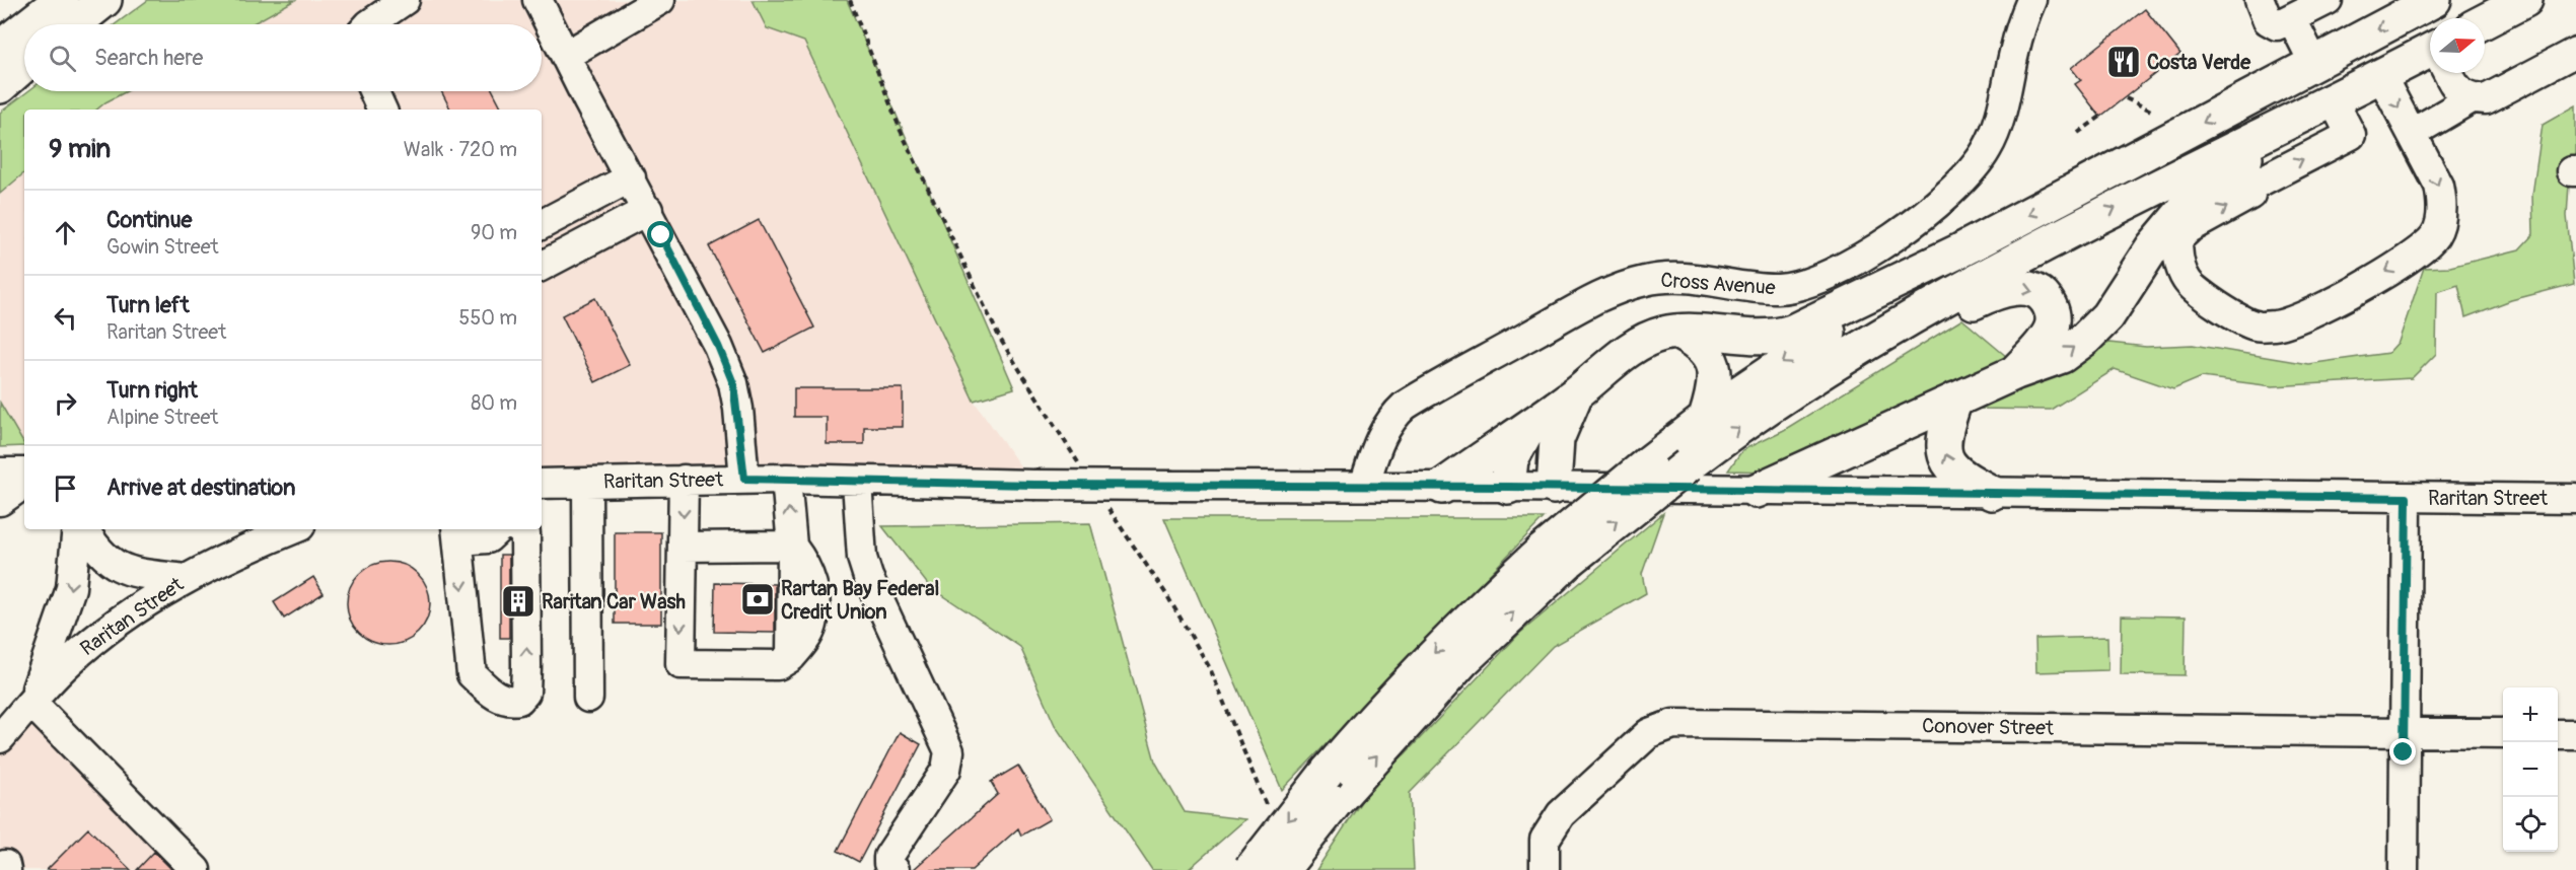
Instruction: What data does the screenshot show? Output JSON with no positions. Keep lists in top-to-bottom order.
{
  "streets": {
    "street": ["Cross Avenue", "Raritan Street", "Conover Street"]
  },
  "crossings": [
    ["Cross Avenue", "Raritan Street"]
  ],
  "places": {
    "restaurant": ["Costa Verde"],
    "bank": ["Rartan Bay Federal Credit Union"],
    "building": ["Raritan Car Wash"]
  },
  "north": "right",
  "page": {
    "search": "Search here",
    "heading": ["9 min", "Walk · 720 m"],
    "list": [
      ["Continue", "Gowin Street", "90 m"],
      ["Turn left", "Raritan Street", "550 m"],
      ["Turn right", "Alpine Street", "80 m"],
      "Arrive at destination"
    ],
    "map_buttons": ["+", "−"]
  }
}
